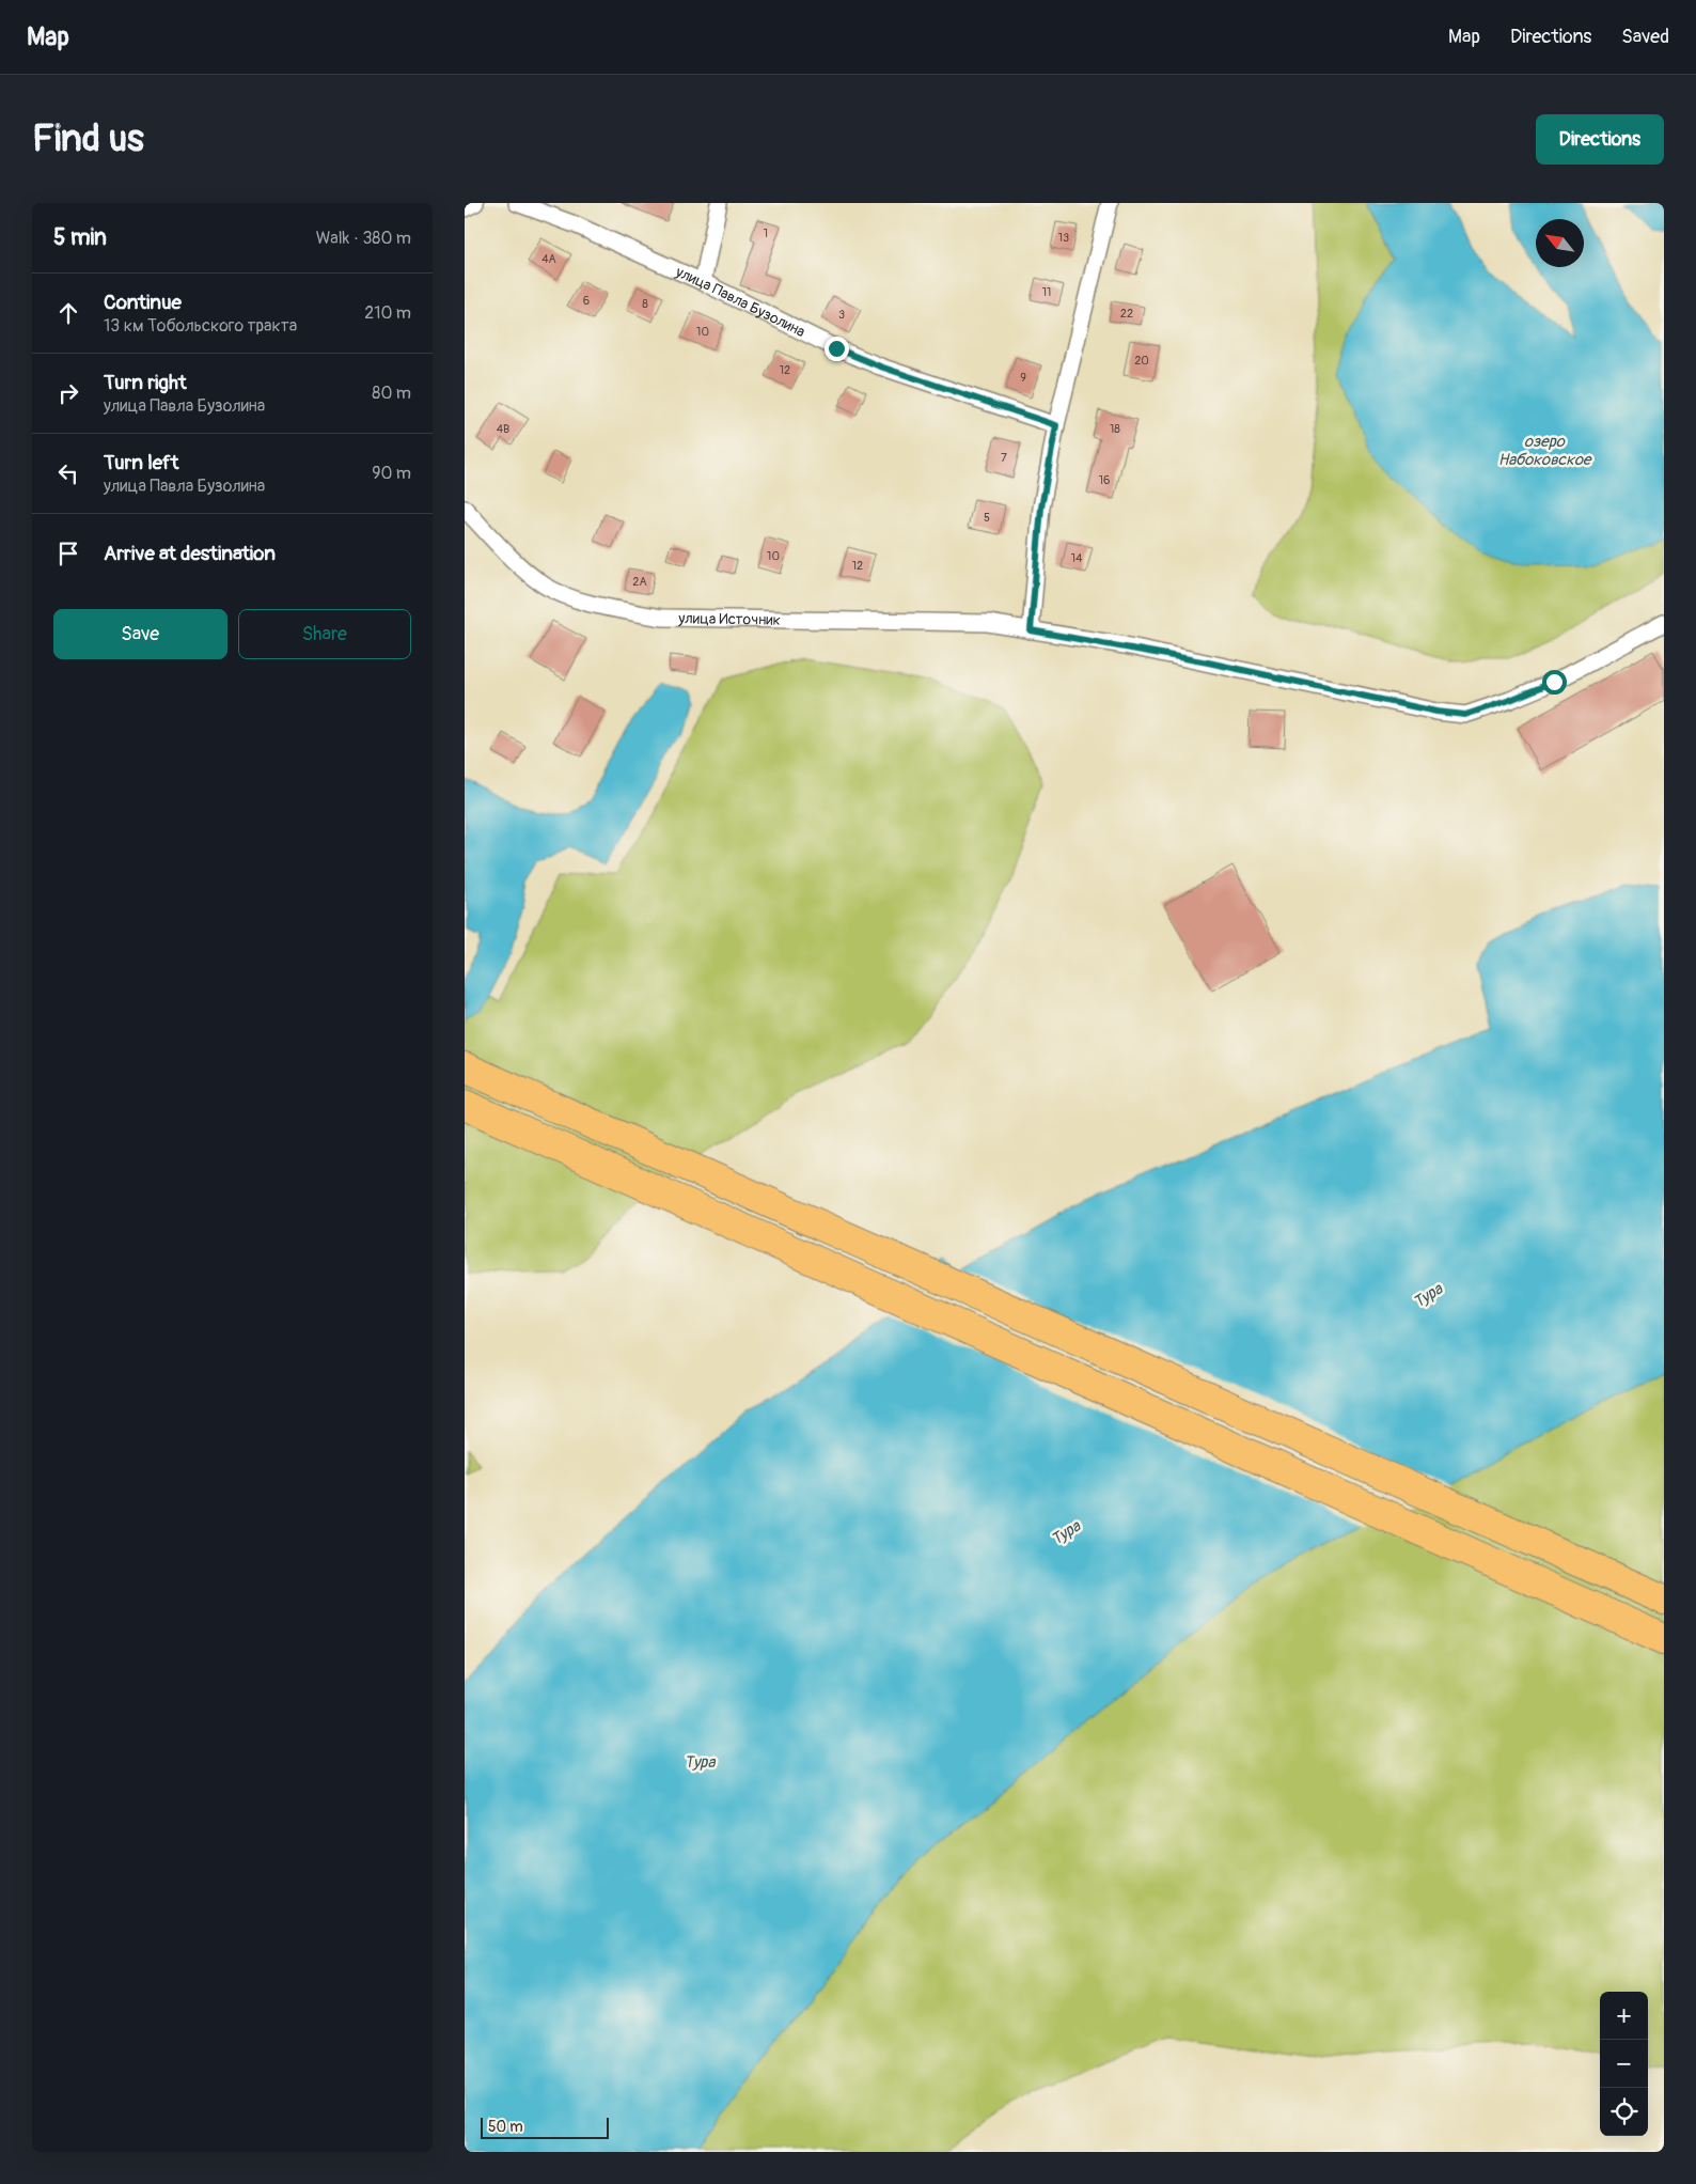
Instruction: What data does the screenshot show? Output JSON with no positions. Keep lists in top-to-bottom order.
{
  "streets": {
    "street": ["улица Павла Бузолина", "улица Источник"]
  },
  "water": ["озеро Набоковское", "Тура"],
  "house_numbers": [
    "1",
    "13",
    "4А",
    "11",
    "6",
    "8",
    "22",
    "3",
    "10",
    "20",
    "12",
    "9",
    "4В",
    "18",
    "7",
    "16",
    "5",
    "10",
    "14",
    "12",
    "2А"
  ],
  "scale_bar": "50 m",
  "north": "top left",
  "page": {
    "header": "Map",
    "nav": ["Map", "Directions", "Saved"],
    "buttons": [
      "Directions",
      ["Save", "Share"]
    ],
    "title": "Find us",
    "heading": ["5 min", "Walk · 380 m"],
    "list": [
      ["Continue", "13 км Тобольского тракта", "210 m"],
      ["Turn right", "улица Павла Бузолина", "80 m"],
      ["Turn left", "улица Павла Бузолина", "90 m"],
      "Arrive at destination"
    ],
    "map_buttons": ["+", "−"],
    "scale": "50 m"
  }
}
